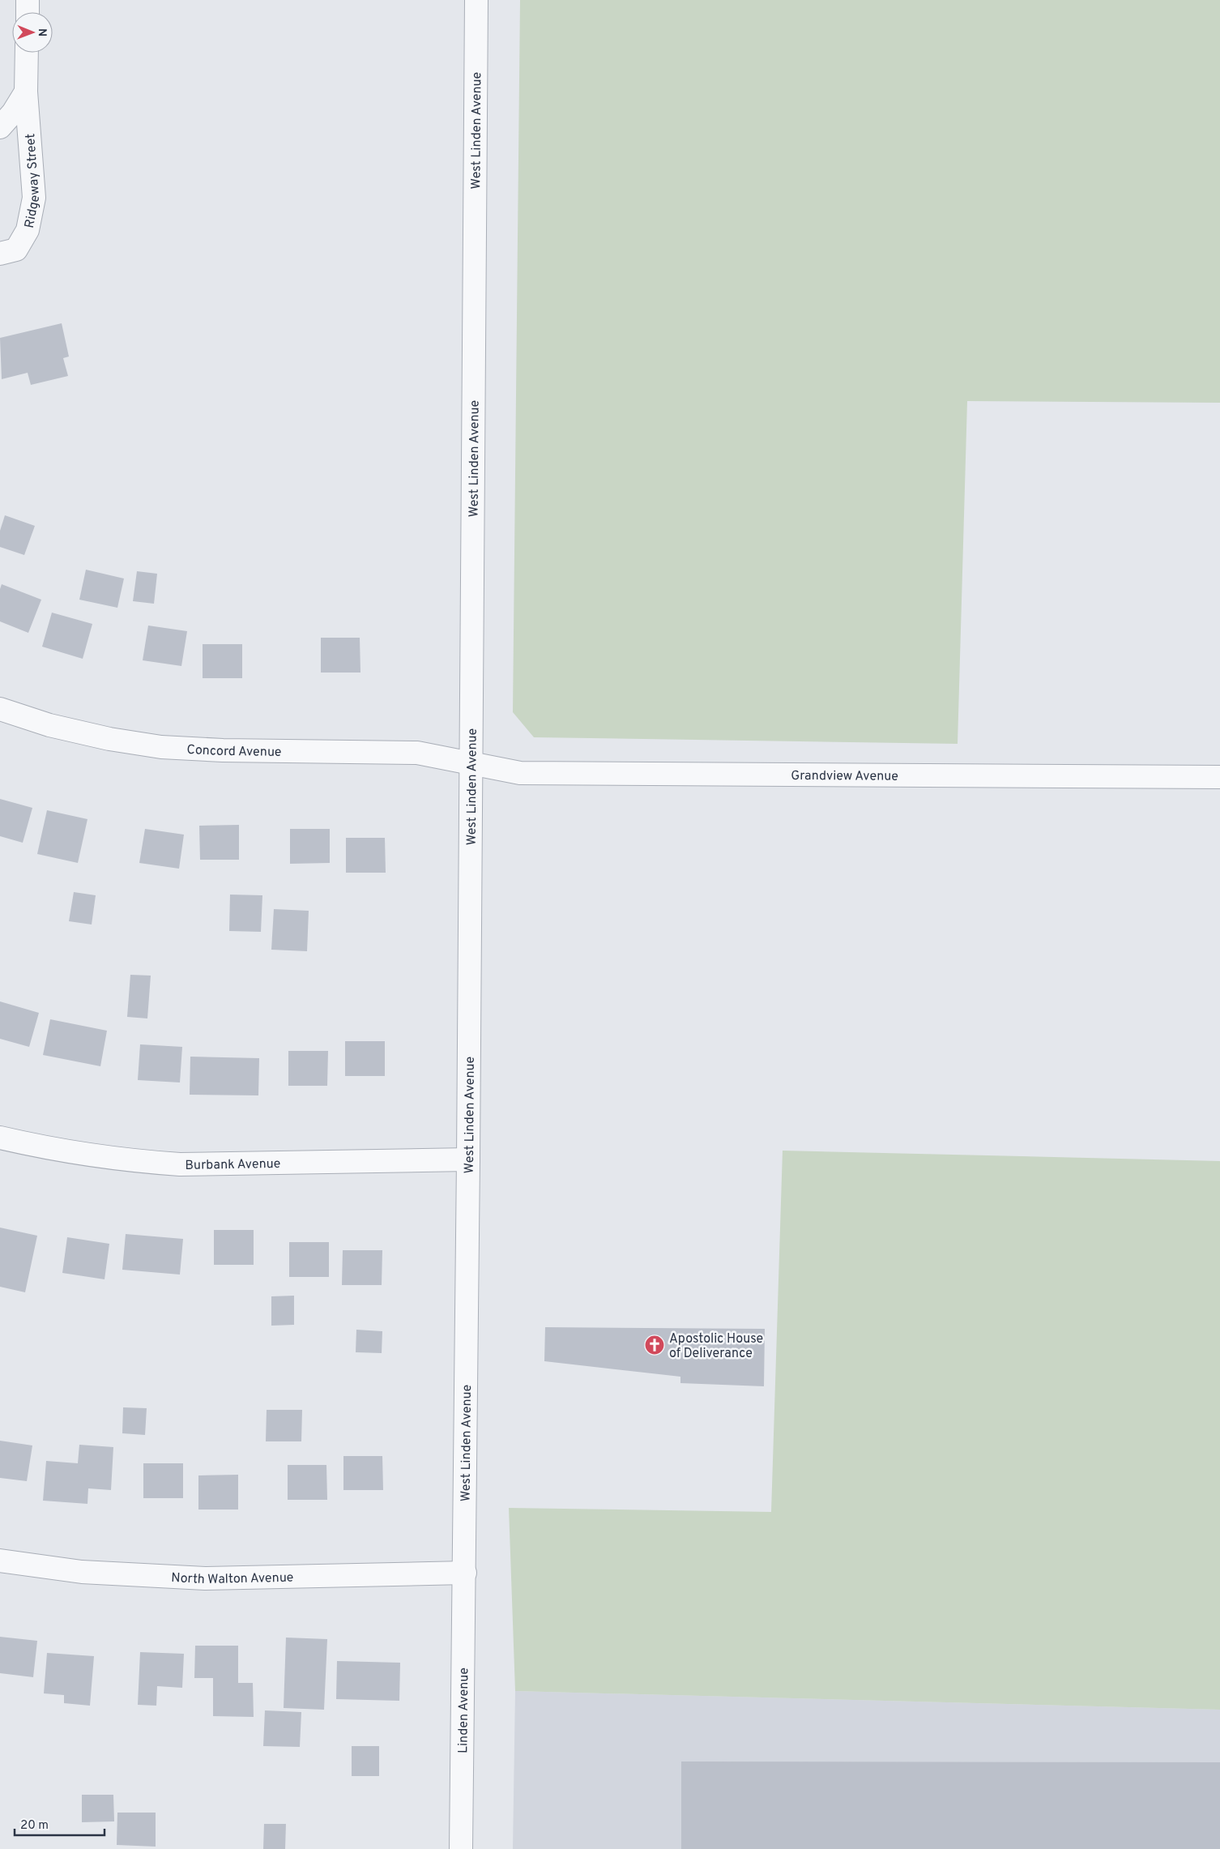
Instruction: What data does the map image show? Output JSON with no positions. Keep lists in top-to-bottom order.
{
  "streets": {
    "street": [
      "West Linden Avenue",
      "Ridgeway Street",
      "Concord Avenue",
      "Grandview Avenue",
      "Burbank Avenue",
      "North Walton Avenue",
      "Linden Avenue"
    ]
  },
  "crossings": [
    ["West Linden Avenue", "Concord Avenue"],
    ["West Linden Avenue", "Grandview Avenue"],
    ["West Linden Avenue", "Burbank Avenue"],
    ["West Linden Avenue", "North Walton Avenue"],
    ["West Linden Avenue", "Linden Avenue"],
    ["Concord Avenue", "Grandview Avenue"],
    ["North Walton Avenue", "Linden Avenue"]
  ],
  "places": {
    "church": ["Apostolic House of Deliverance"]
  },
  "scale_bar": "20 m",
  "north": "right"
}
